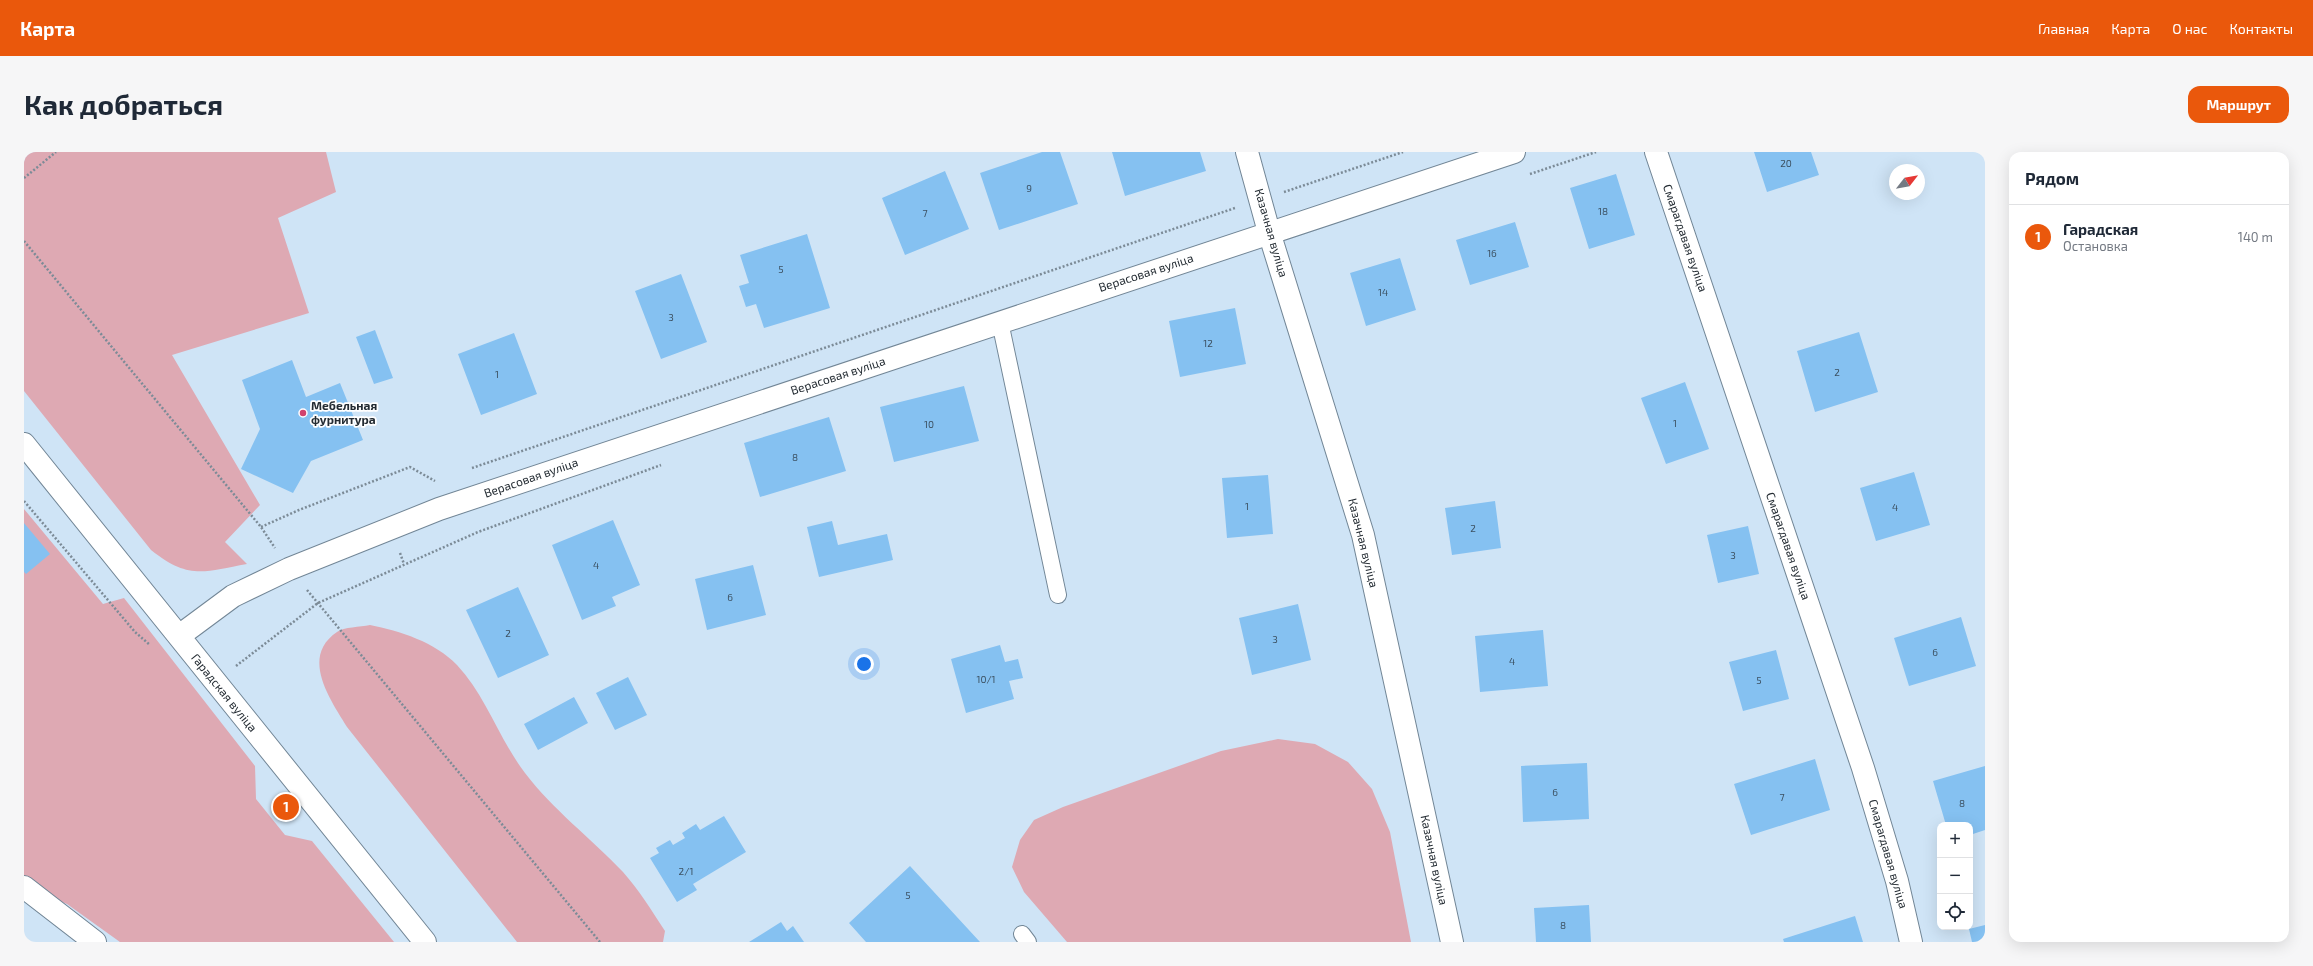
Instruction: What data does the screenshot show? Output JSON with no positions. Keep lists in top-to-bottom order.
{
  "streets": {
    "street": [
      "Казачная вуліца",
      "Смарагдавая вуліца",
      "Верасовая вуліца",
      "Гарадская вуліца"
    ]
  },
  "crossings": [
    ["Казачная вуліца", "Верасовая вуліца"],
    ["Верасовая вуліца", "Гарадская вуліца"]
  ],
  "places": ["Мебельная фурнитура"],
  "house_numbers": [
    "20",
    "9",
    "18",
    "7",
    "16",
    "5",
    "14",
    "3",
    "12",
    "2",
    "1",
    "1",
    "10",
    "8",
    "1",
    "4",
    "2",
    "3",
    "4",
    "6",
    "2",
    "3",
    "6",
    "4",
    "10/1",
    "5",
    "6",
    "7",
    "8",
    "2/1",
    "5",
    "8"
  ],
  "north": "top right",
  "page": {
    "header": "Карта",
    "nav": [
      "Главная",
      "Карта",
      "О нас",
      "Контакты"
    ],
    "buttons": "Маршрут",
    "title": "Как добраться",
    "heading": "Рядом",
    "list": [
      {
        "mark": "1",
        "name": "Гарадская",
        "note": "Остановка",
        "value": "140 m"
      }
    ],
    "pins": "1",
    "map_buttons": ["+", "−"]
  }
}
